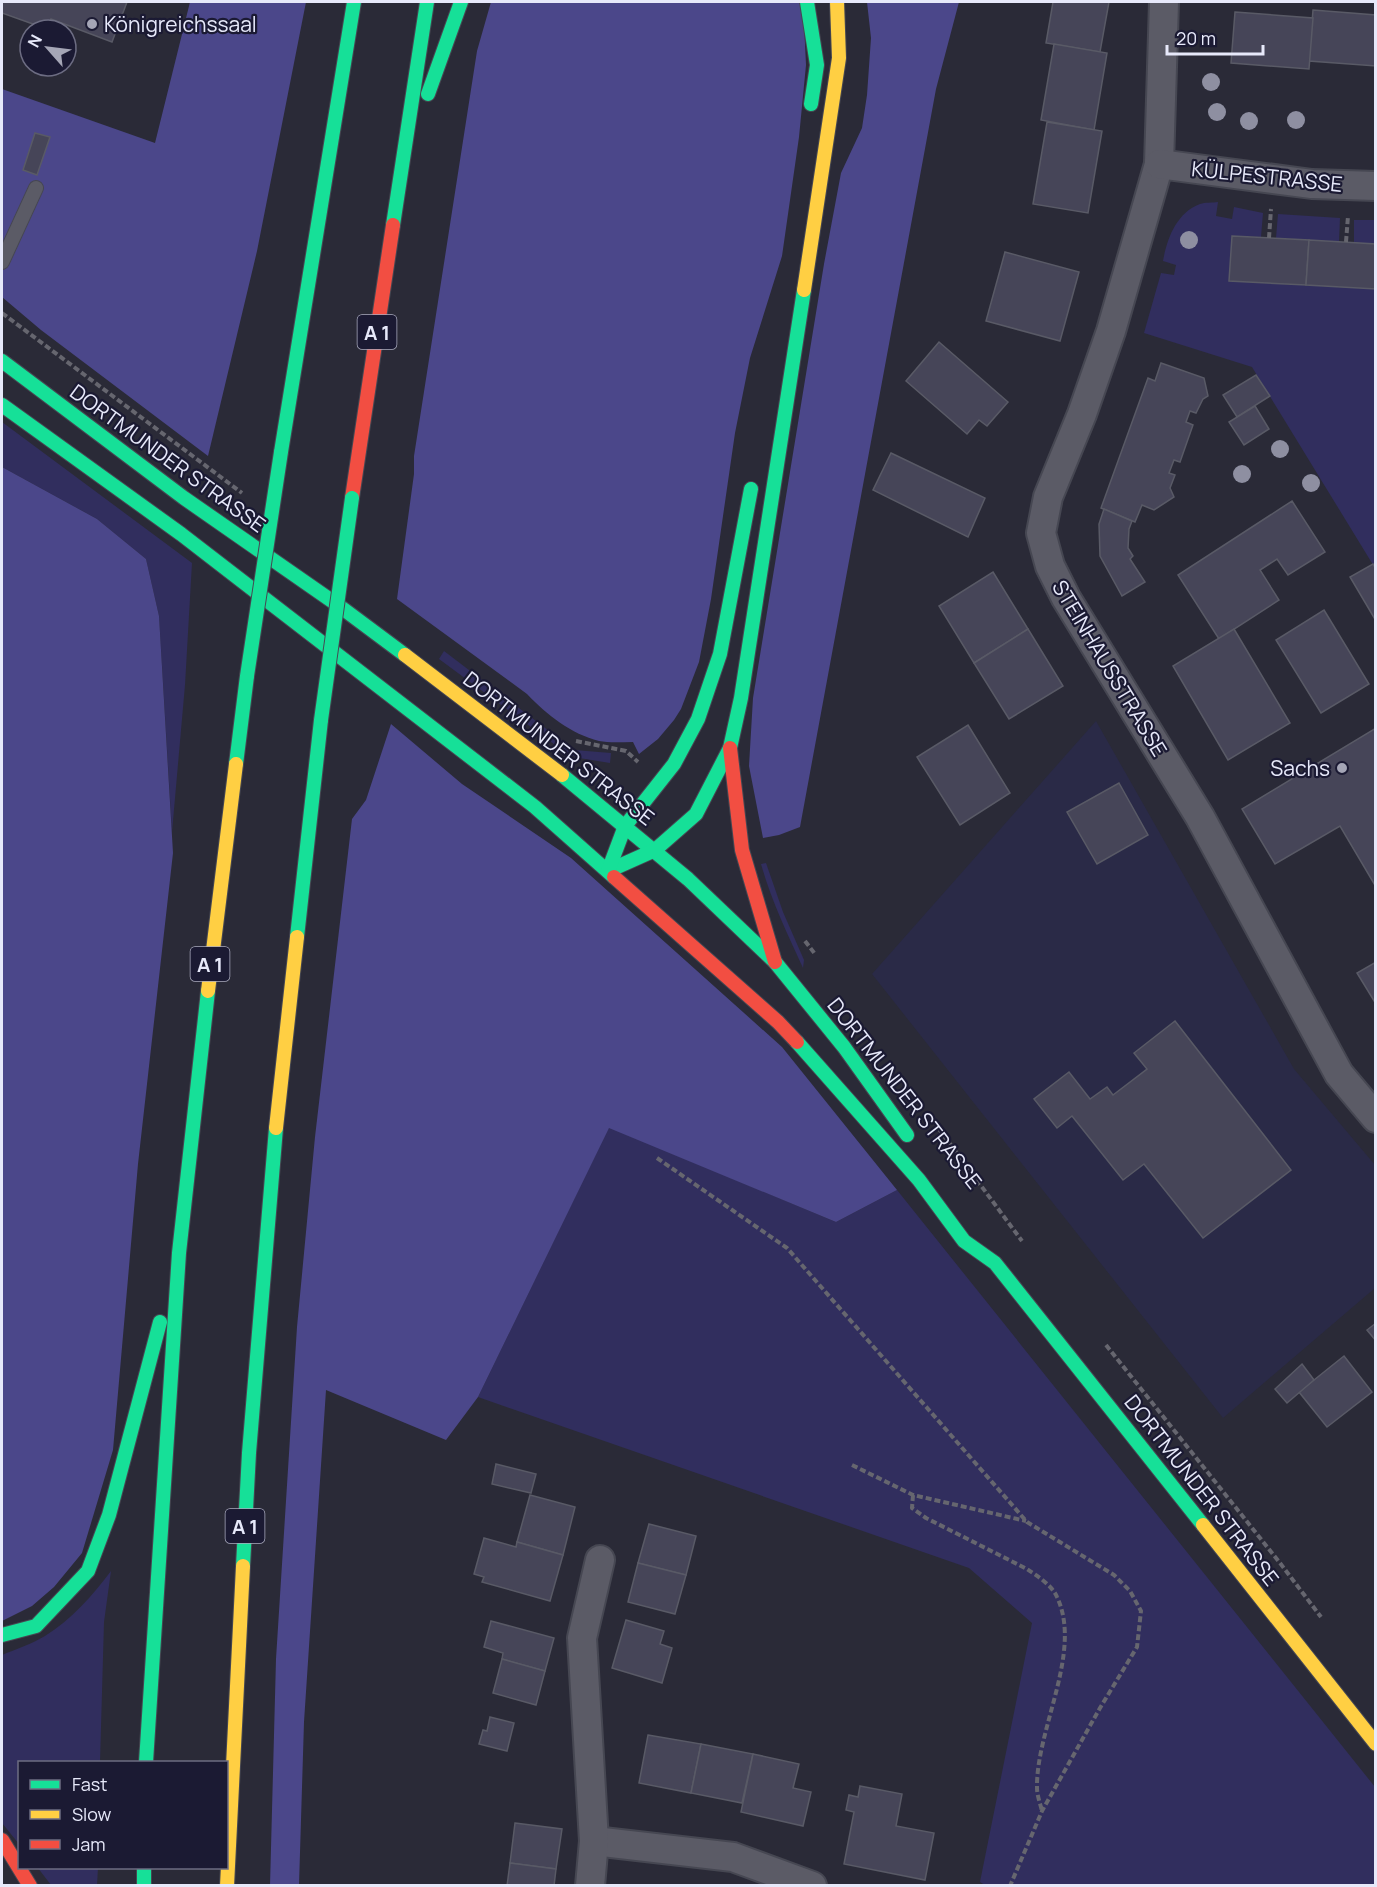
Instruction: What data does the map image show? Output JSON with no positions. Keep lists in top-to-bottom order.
{
  "streets": {
    "main road": ["A 1", "DORTMUNDER STRASSE"],
    "street": ["KÜLPESTRASSE", "STEINHAUSSTRASSE"]
  },
  "crossings": [
    ["KÜLPESTRASSE", "STEINHAUSSTRASSE"]
  ],
  "places": ["Königreichssaal", "Sachs"],
  "legend": ["Fast", "Slow", "Jam"],
  "scale_bar": "20 m",
  "north": "top left"
}
